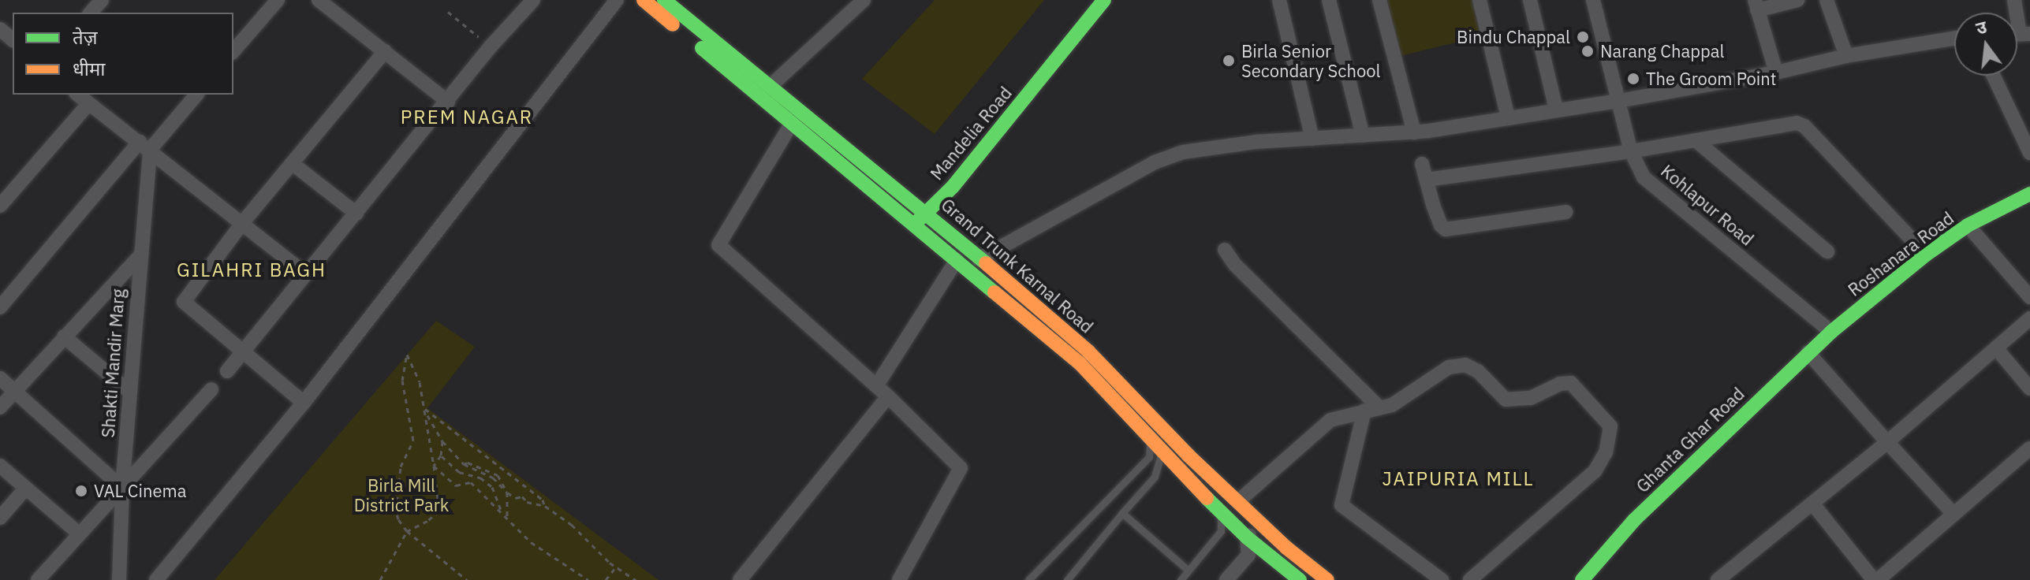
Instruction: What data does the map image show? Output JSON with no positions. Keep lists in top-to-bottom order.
{
  "streets": {
    "main road": [
      "Mandelia Road",
      "Roshanara Road",
      "Grand Trunk Karnal Road",
      "Ghanta Ghar Road"
    ],
    "street": ["Kohlapur Road", "Shakti Mandir Marg"]
  },
  "crossings": [
    ["Mandelia Road", "Grand Trunk Karnal Road"],
    ["Kohlapur Road", "Roshanara Road"],
    ["Kohlapur Road", "Ghanta Ghar Road"],
    ["Roshanara Road", "Ghanta Ghar Road"]
  ],
  "districts": ["PREM NAGAR", "GILAHRI BAGH", "JAIPURIA MILL"],
  "parks": ["Birla Mill District Park"],
  "places": [
    "Bindu Chappal",
    "Narang Chappal",
    "Birla Senior Secondary School",
    "The Groom Point",
    "VAL Cinema"
  ],
  "legend": ["तेज़", "धीमा"],
  "north": "top"
}
